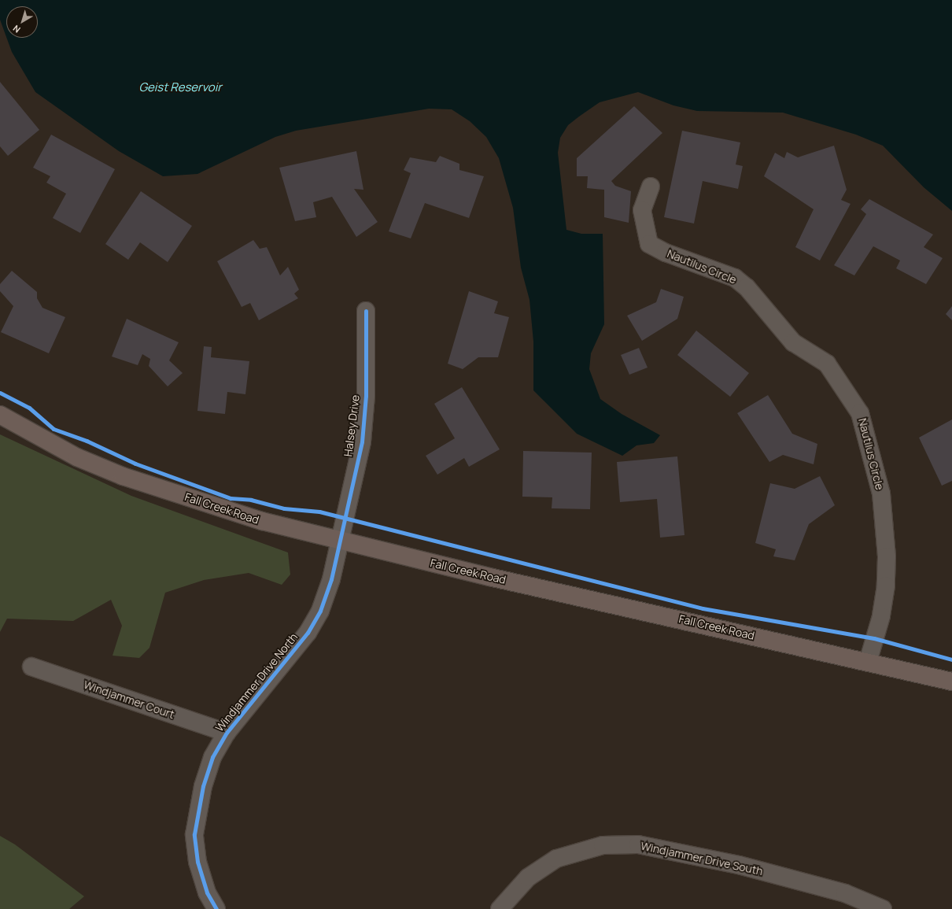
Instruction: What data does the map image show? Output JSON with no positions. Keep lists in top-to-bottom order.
{
  "streets": {
    "main road": ["Fall Creek Road"],
    "street": [
      "Nautilus Circle",
      "Halsey Drive",
      "Windjammer Drive North",
      "Windjammer Court",
      "Windjammer Drive South"
    ]
  },
  "crossings": [
    ["Nautilus Circle", "Fall Creek Road"],
    ["Halsey Drive", "Fall Creek Road"],
    ["Halsey Drive", "Windjammer Drive North"],
    ["Fall Creek Road", "Windjammer Drive North"],
    ["Windjammer Drive North", "Windjammer Court"]
  ],
  "water": ["Geist Reservoir"],
  "north": "bottom left"
}
